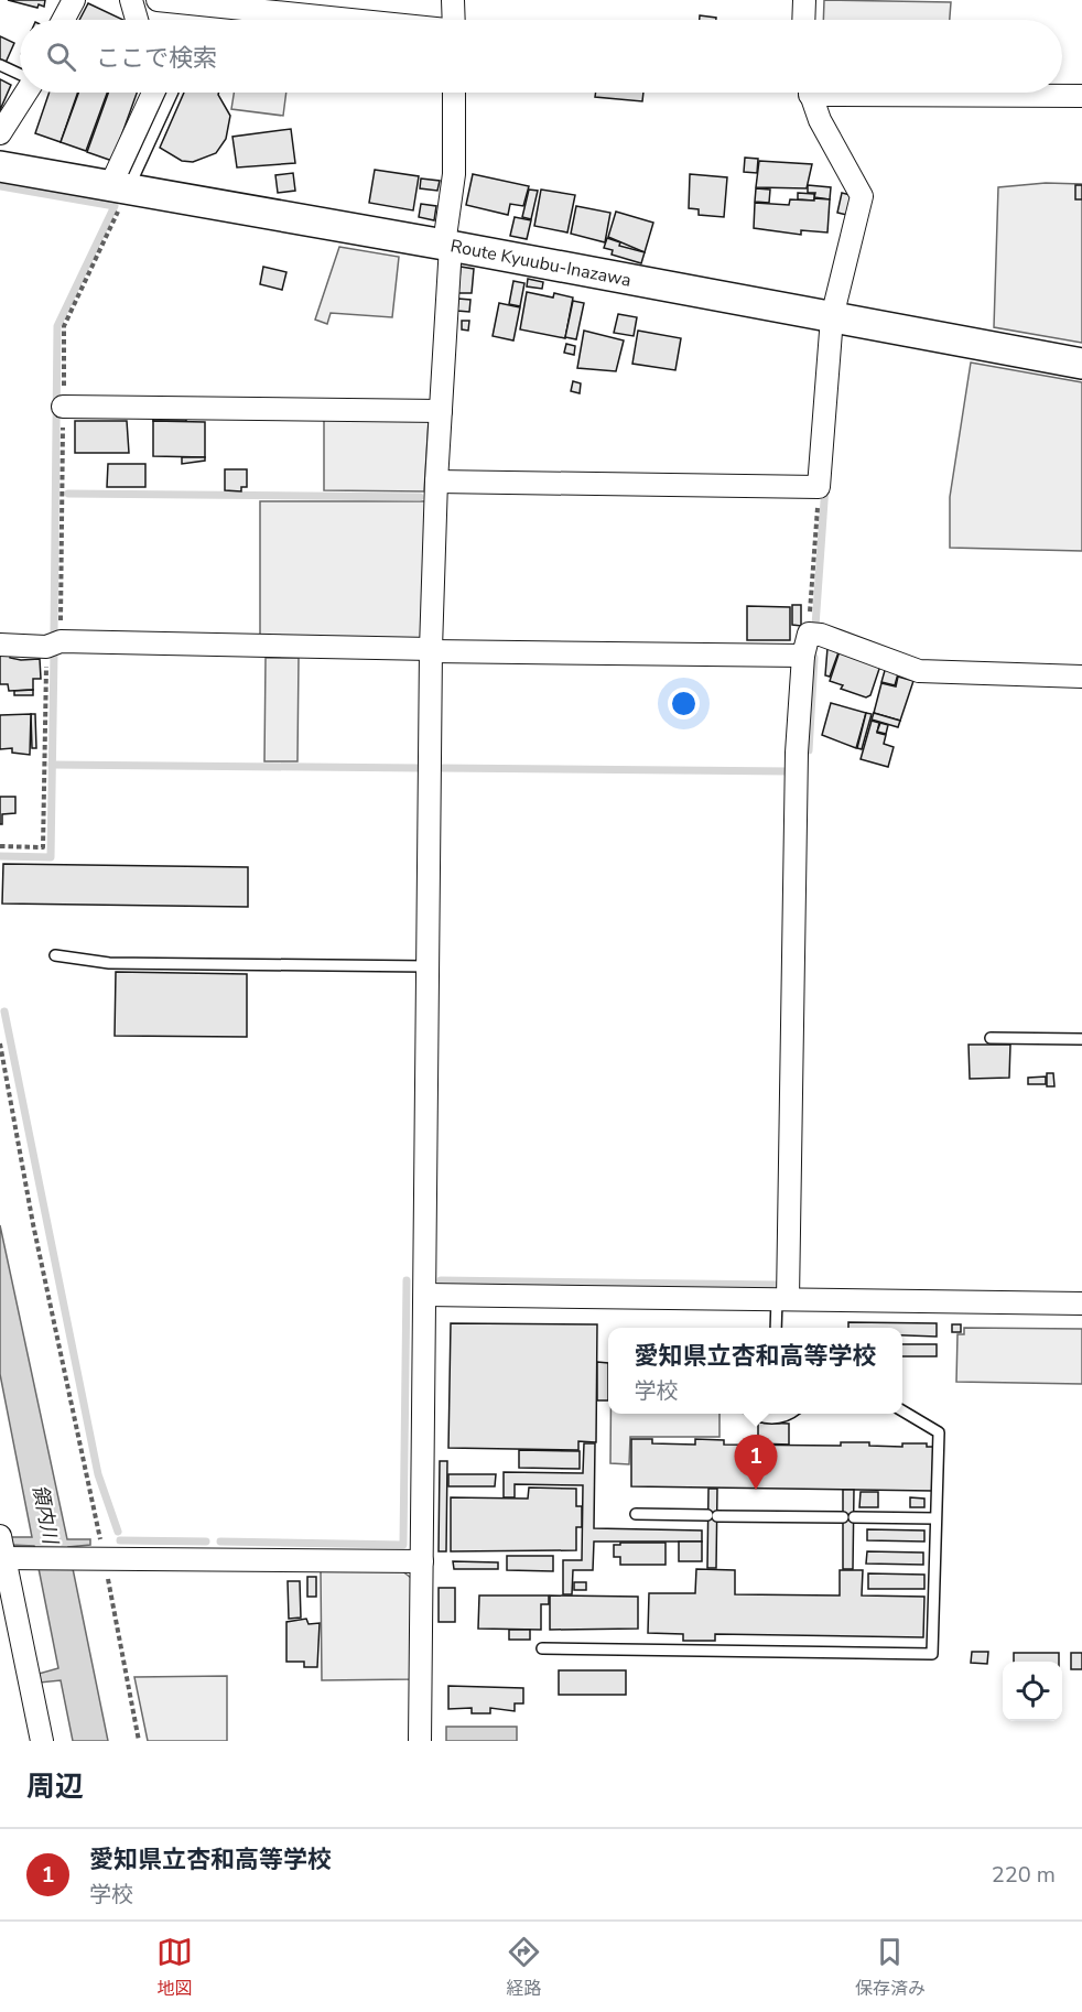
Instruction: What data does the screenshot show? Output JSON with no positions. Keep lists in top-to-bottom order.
{
  "streets": {
    "main road": ["Route Kyuubu-Inazawa"]
  },
  "water": ["領内川"],
  "page": {
    "search": "ここで検索",
    "popup": ["愛知県立杏和高等学校", "学校"],
    "pins": "1",
    "heading": "周辺",
    "list": [
      {
        "mark": "1",
        "name": "愛知県立杏和高等学校",
        "note": "学校",
        "value": "220 m"
      }
    ],
    "nav": ["地図", "経路", "保存済み"]
  }
}
